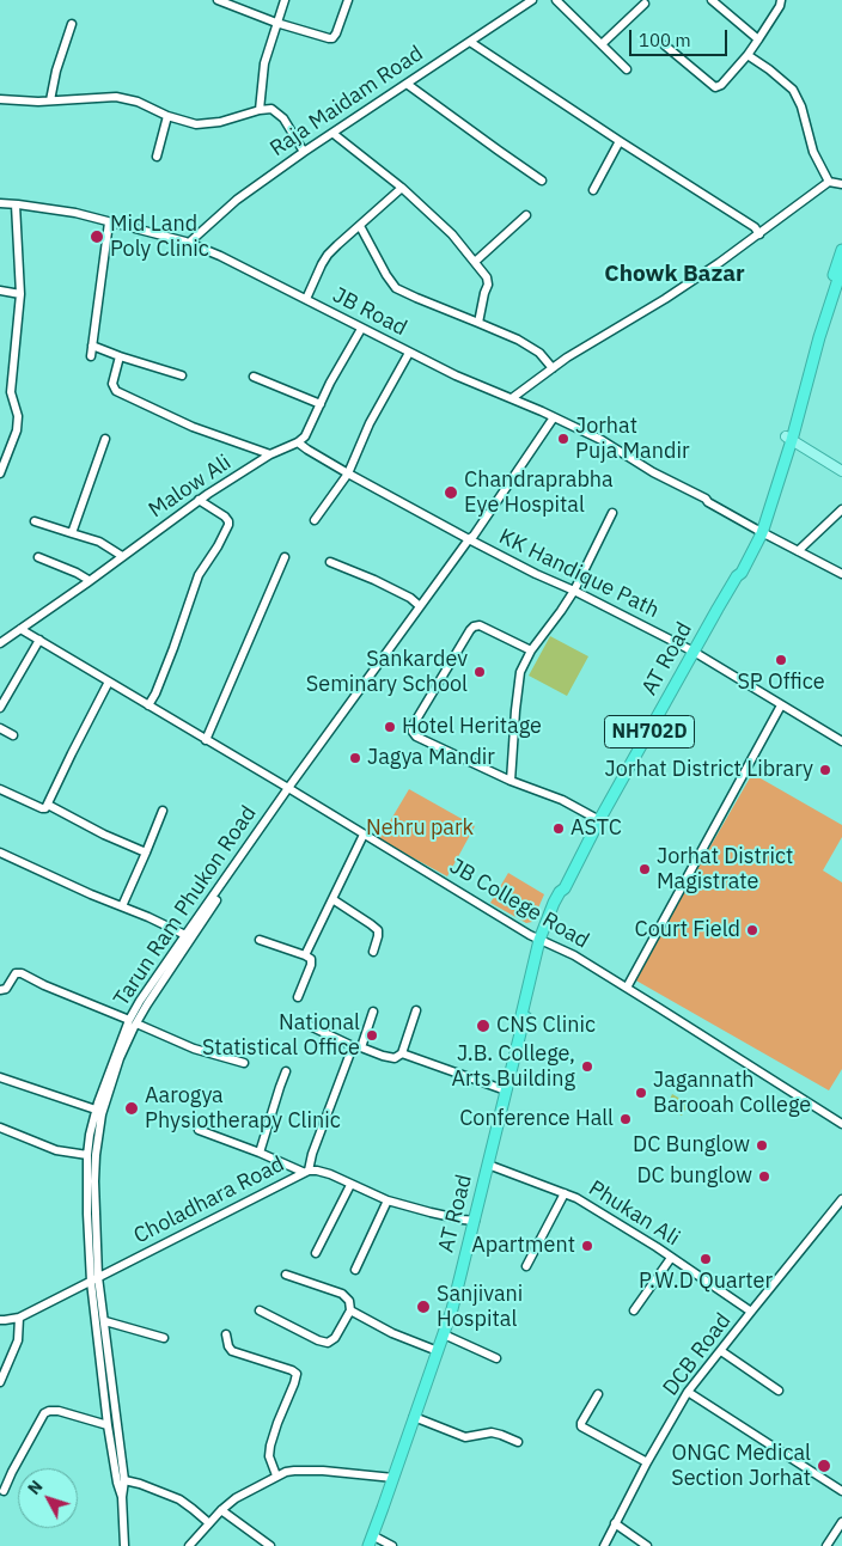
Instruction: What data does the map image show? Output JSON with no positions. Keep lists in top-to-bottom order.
{
  "streets": {
    "highway": ["AT Road", "NH702D"],
    "street": [
      "Raja Maidam Road",
      "JB Road",
      "Malow Ali",
      "KK Handique Path",
      "JB College Road",
      "Tarun Ram Phukon Road",
      "Choladhara Road",
      "Phukan Ali",
      "DCB Road"
    ]
  },
  "crossings": [
    ["Raja Maidam Road", "JB Road"],
    ["JB Road", "AT Road"],
    ["JB Road", "Tarun Ram Phukon Road"],
    ["Malow Ali", "KK Handique Path"],
    ["Malow Ali", "JB College Road"],
    ["KK Handique Path", "AT Road"],
    ["KK Handique Path", "Tarun Ram Phukon Road"],
    ["AT Road", "JB College Road"],
    ["AT Road", "Choladhara Road"],
    ["AT Road", "Phukan Ali"],
    ["JB College Road", "Tarun Ram Phukon Road"],
    ["Tarun Ram Phukon Road", "Choladhara Road"],
    ["Phukan Ali", "DCB Road"]
  ],
  "districts": ["Chowk Bazar"],
  "parks": ["Nehru park"],
  "places": [
    "Mid Land Poly Clinic",
    "Jorhat Puja Mandir",
    "Chandraprabha Eye Hospital",
    "SP Office",
    "Sankardev Seminary School",
    "Hotel Heritage",
    "Jagya Mandir",
    "Jorhat District Library",
    "ASTC",
    "Jorhat District Magistrate",
    "Court Field",
    "CNS Clinic",
    "National Statistical Office",
    "J.B. College, Arts Building",
    "Jagannath Barooah College",
    "Aarogya Physiotherapy Clinic",
    "Conference Hall",
    "DC Bunglow",
    "DC bunglow",
    "Apartment",
    "P.W.D Quarter",
    "Sanjivani Hospital",
    "ONGC Medical Section Jorhat"
  ],
  "scale_bar": "100 m",
  "north": "top left"
}
